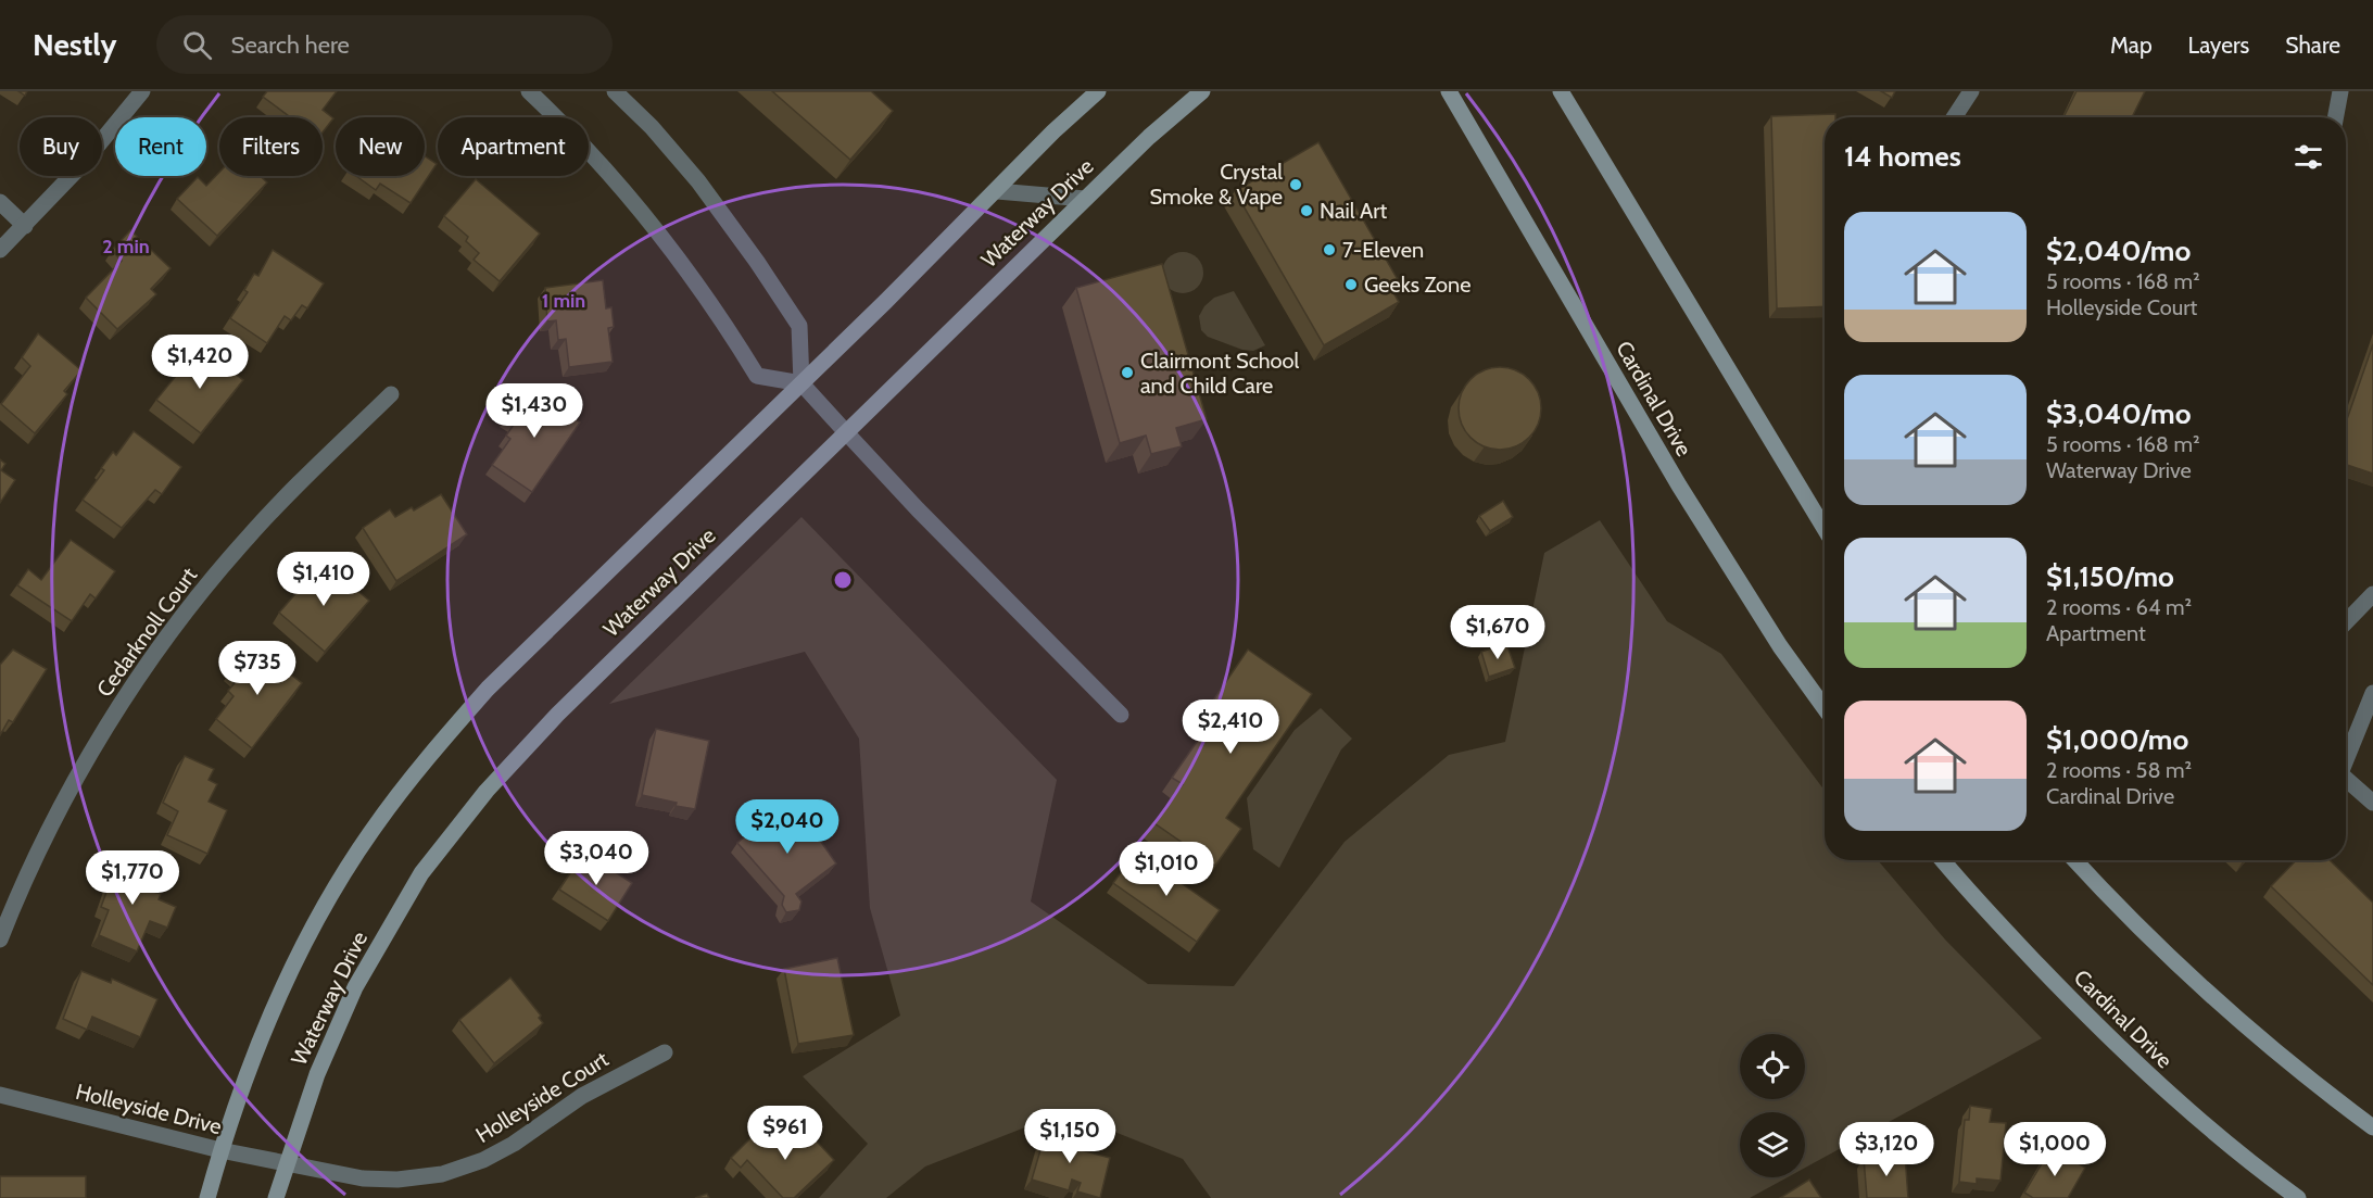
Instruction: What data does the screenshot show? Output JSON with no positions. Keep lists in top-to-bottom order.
{
  "streets": {
    "main road": ["Waterway Drive", "Cardinal Drive"],
    "street": ["Cedarknoll Court", "Holleyside Court", "Holleyside Drive"]
  },
  "crossings": [
    ["Waterway Drive", "Holleyside Court"],
    ["Waterway Drive", "Holleyside Drive"],
    ["Holleyside Court", "Holleyside Drive"]
  ],
  "places": [
    "Crystal Smoke & Vape",
    "Nail Art",
    "7-Eleven",
    "Geeks Zone",
    "Clairmont School and Child Care"
  ],
  "page": {
    "header": "Nestly",
    "search": "Search here",
    "nav": ["Map", "Layers", "Share"],
    "chip": [
      "Buy",
      "Rent",
      "Filters",
      "New",
      "Apartment"
    ],
    "heading": "14 homes",
    "list": [
      {
        "name": "$2,040/mo",
        "note": "5 rooms · 168 m² · Holleyside Court"
      },
      {
        "name": "$3,040/mo",
        "note": "5 rooms · 168 m² · Waterway Drive"
      },
      {
        "name": "$1,150/mo",
        "note": "2 rooms · 64 m² · Apartment"
      },
      {
        "name": "$1,000/mo",
        "note": "2 rooms · 58 m² · Cardinal Drive"
      }
    ],
    "price": [
      "$1,420",
      "$1,430",
      "$1,410",
      "$1,670",
      "$735",
      "$2,410",
      "$2,040",
      "$3,040",
      "$1,010",
      "$1,770",
      "$961",
      "$1,150",
      "$3,120",
      "$1,000"
    ]
  },
  "rings": ["2 min", "1 min"]
}
